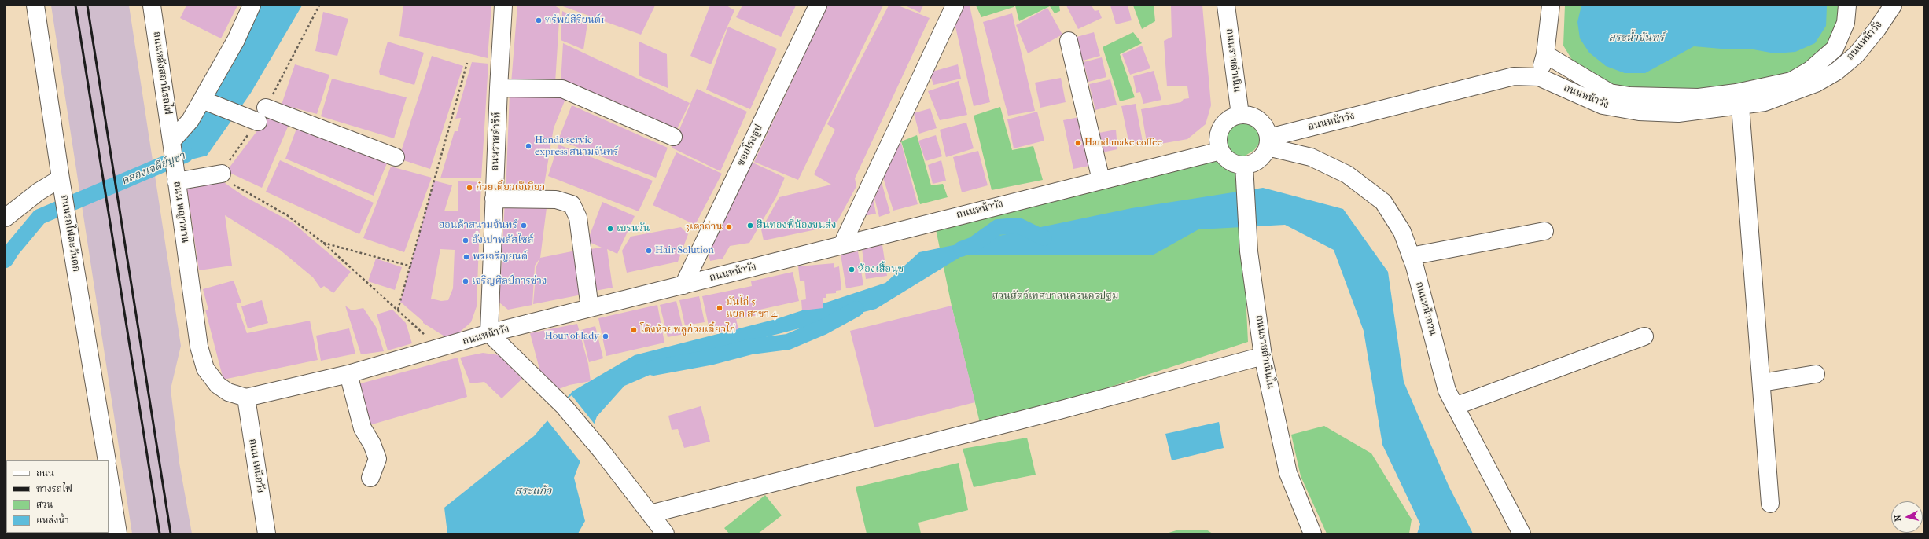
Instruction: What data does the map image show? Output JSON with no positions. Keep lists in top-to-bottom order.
{
  "streets": {
    "street": [
      "ถนนหน้าวัง",
      "ถนนราชดำเนิน",
      "ถนนหลังสถานีรถไฟ",
      "ถนนราชดำริห์",
      "ซอยโรงธูป",
      "ถนน พญาพาน",
      "ถนนรถไฟตะวันตก",
      "ถนนหน้าจวน",
      "ถนนราชดำเนินใน",
      "ถนน เหนือวัง"
    ]
  },
  "crossings": [
    ["ถนนหน้าวัง", "ถนนราชดำเนิน"],
    ["ถนนหน้าวัง", "ถนนราชดำริห์"],
    ["ถนนหน้าวัง", "ซอยโรงธูป"],
    ["ถนนหน้าวัง", "ถนน พญาพาน"],
    ["ถนนหน้าวัง", "ถนนหน้าจวน"],
    ["ถนนหน้าวัง", "ถนนราชดำเนินใน"],
    ["ถนนหน้าวัง", "ถนน เหนือวัง"],
    ["ถนนราชดำเนิน", "ถนนหน้าจวน"],
    ["ถนนราชดำเนิน", "ถนนราชดำเนินใน"],
    ["ถนนหลังสถานีรถไฟ", "ถนน พญาพาน"],
    ["ถนน พญาพาน", "ถนน เหนือวัง"],
    ["ถนนหน้าจวน", "ถนนราชดำเนินใน"]
  ],
  "water": ["สระน้ำจันทร์", "คลองเจดีย์บูชา", "สระแก้ว"],
  "parks": ["สวนสัตว์เทศบาลนครนครปฐม"],
  "places": [
    "ทรัพย์สิริยนต์1",
    "Hand make coffee",
    "Honda servic express สนามจันทร์",
    "ก๋วยเตี๋ยวเจ๊เกียว",
    "ฮอนด้าสนามจันทร์",
    "สินทองพี่น้องขนส่ง",
    "3เตาถ่าน",
    "เบรนวัน",
    "อั่งเปาพลัสไซส์",
    "Hair Solution",
    "พรเจริญยนต์",
    "ห้องเสื้อนุช",
    "เจริญศิลป์การช่าง",
    "มันไก่ 5 แยก สาขา 4",
    "โต้งห้วยพลูก๋วยเตี๋ยวไก่",
    "Hour of lady"
  ],
  "legend": [
    "ถนน",
    "ทางรถไฟ",
    "สวน",
    "แหล่งน้ำ"
  ],
  "north": "left"
}
